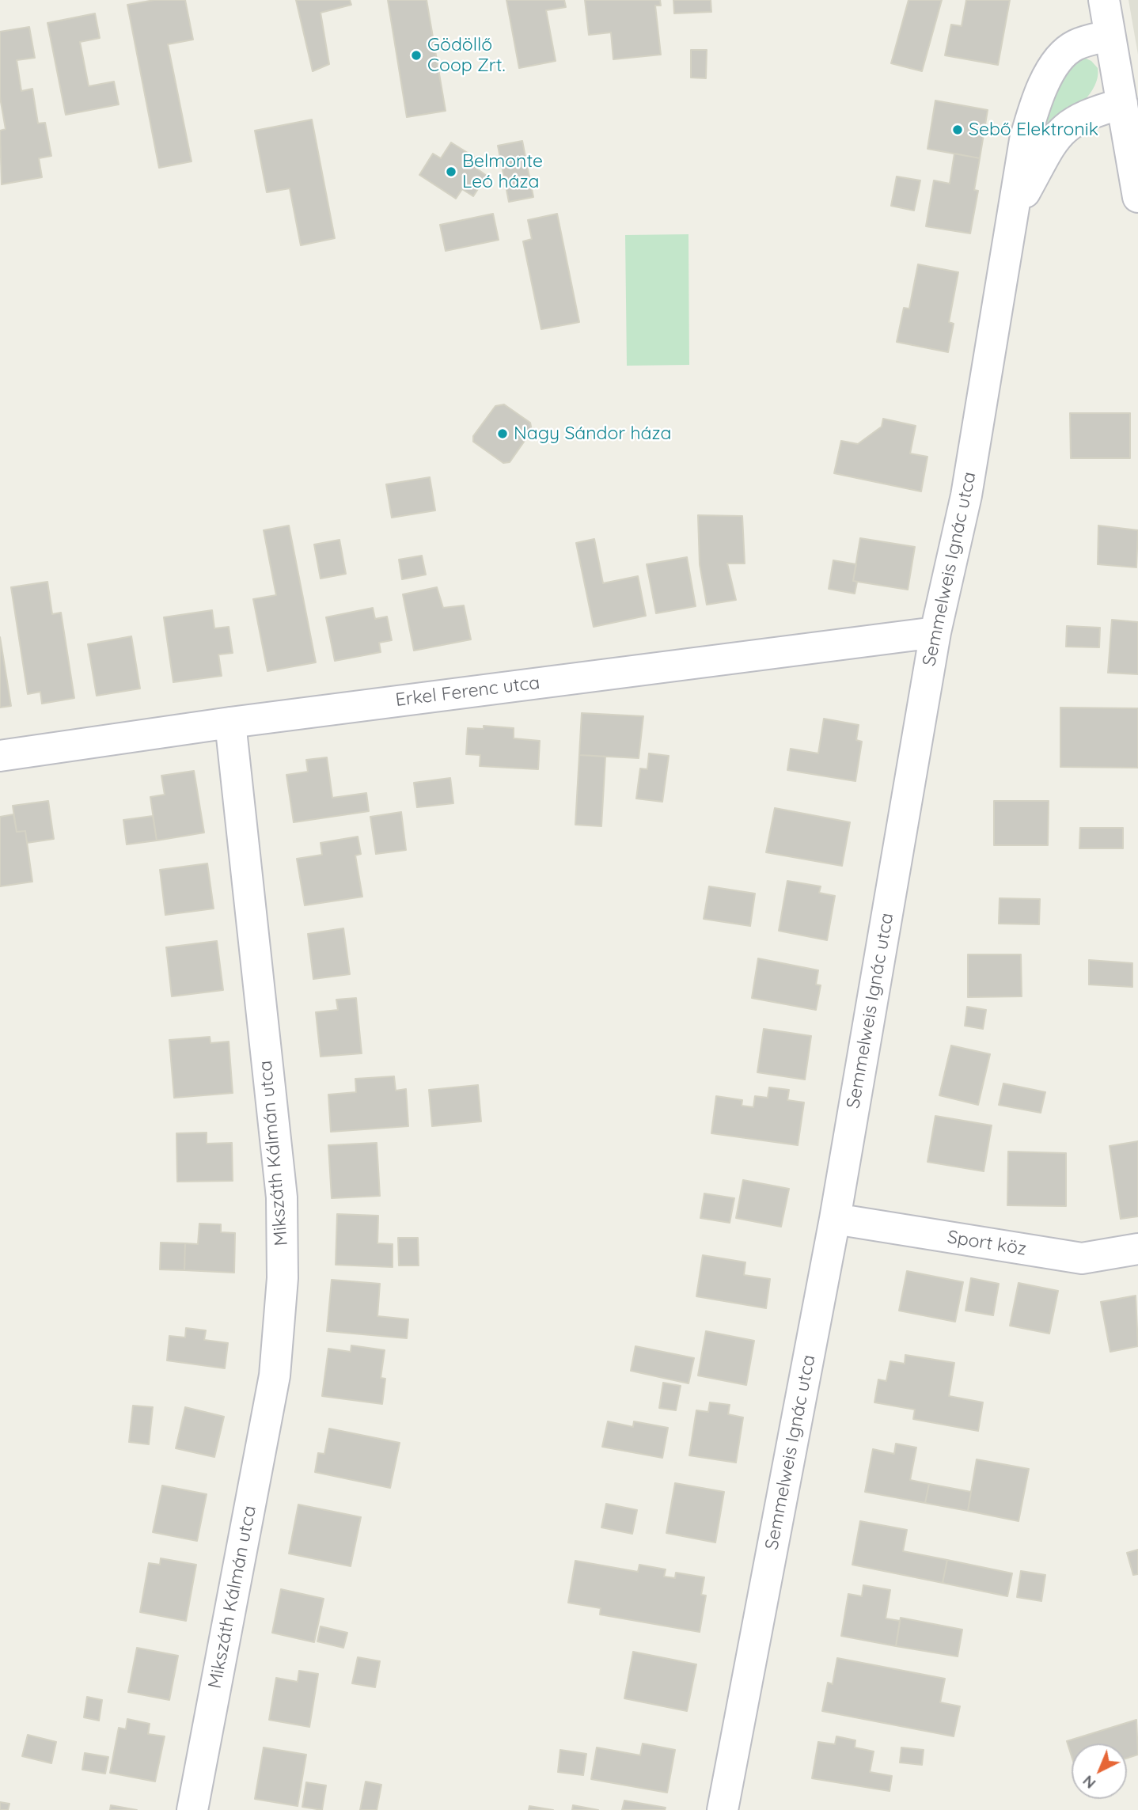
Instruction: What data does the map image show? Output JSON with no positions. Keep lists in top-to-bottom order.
{
  "streets": {
    "street": [
      "Semmelweis Ignác utca",
      "Erkel Ferenc utca",
      "Mikszáth Kálmán utca",
      "Sport köz"
    ]
  },
  "crossings": [
    ["Semmelweis Ignác utca", "Erkel Ferenc utca"],
    ["Semmelweis Ignác utca", "Sport köz"],
    ["Erkel Ferenc utca", "Mikszáth Kálmán utca"]
  ],
  "places": [
    "Gödöllő Coop Zrt.",
    "Sebő Elektronik",
    "Belmonte Leó háza",
    "Nagy Sándor háza"
  ],
  "north": "bottom left"
}
